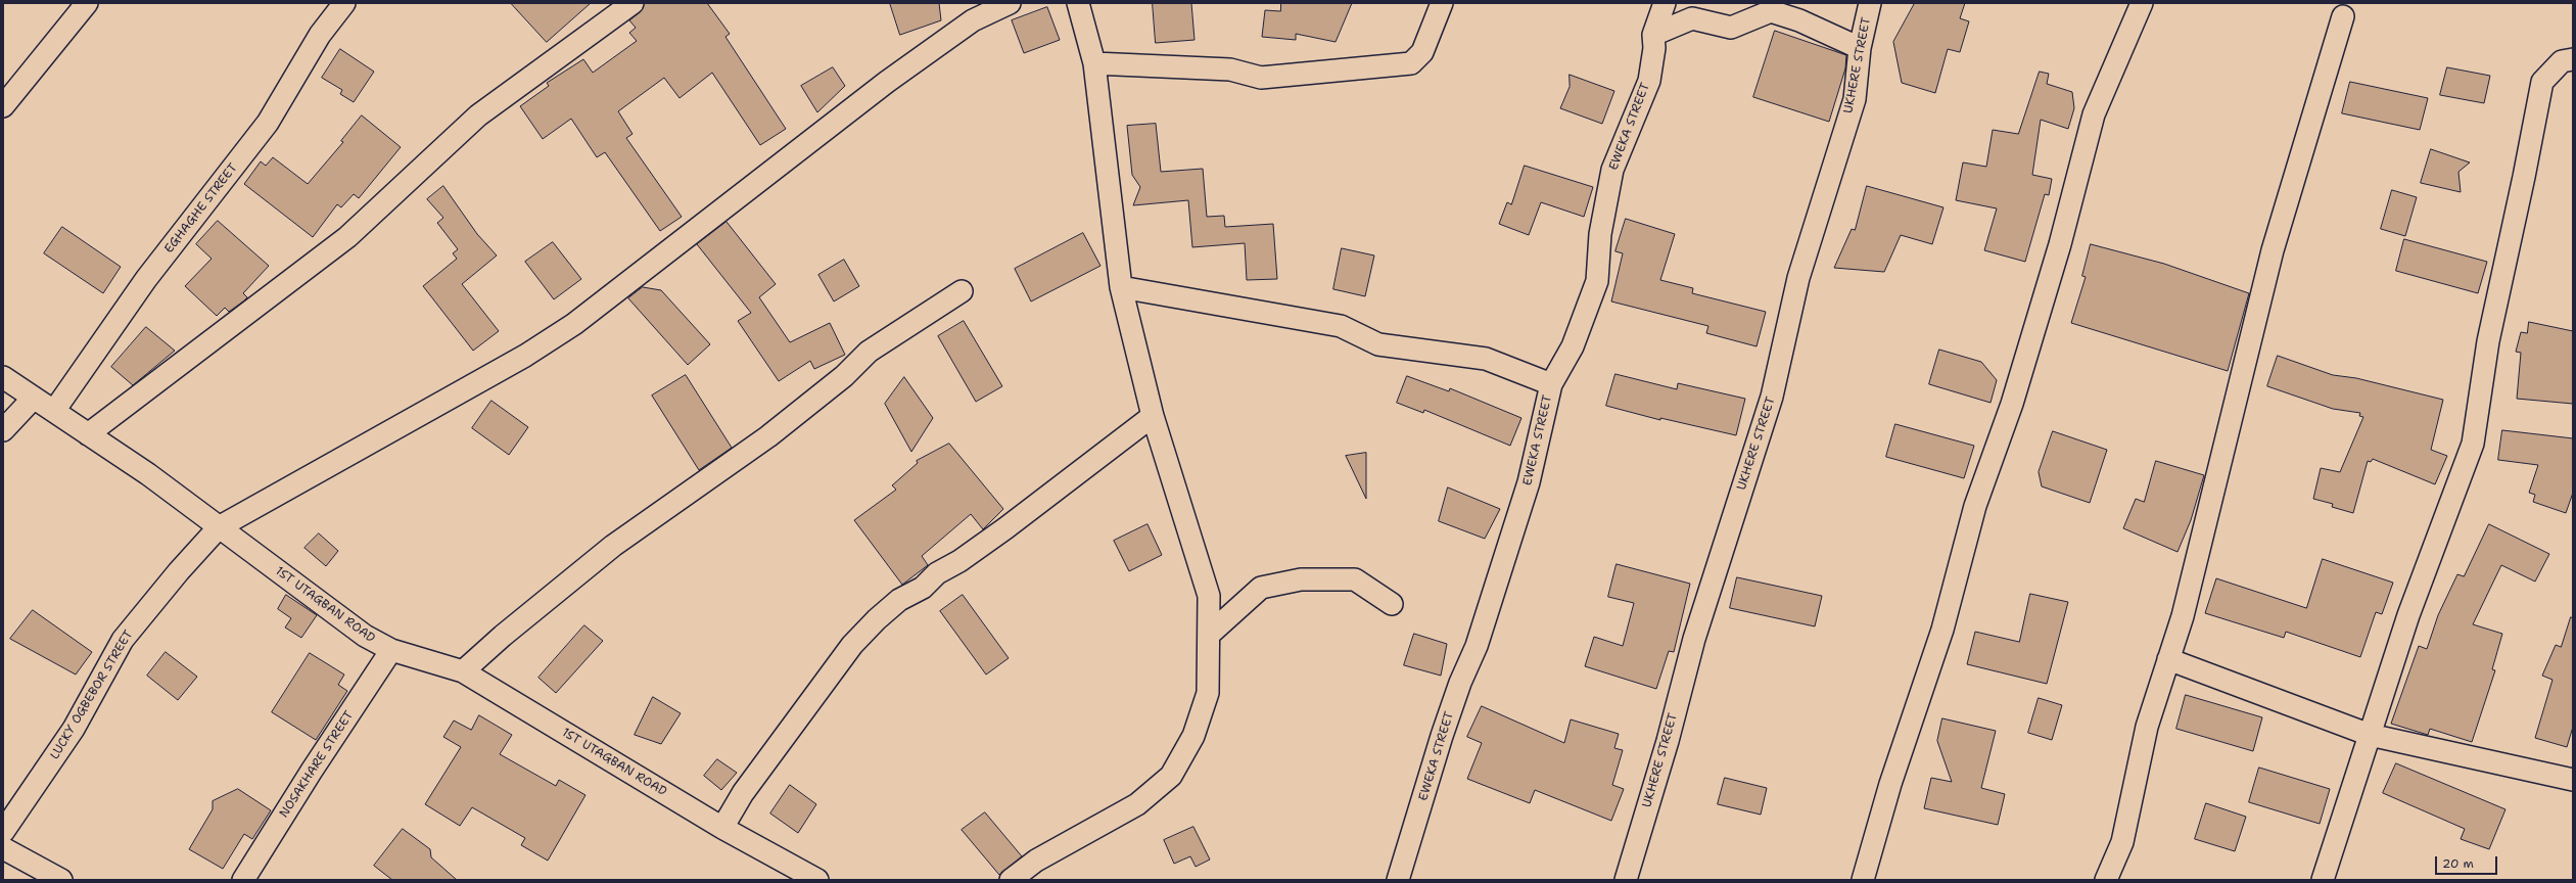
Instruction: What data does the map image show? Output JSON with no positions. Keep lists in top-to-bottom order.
{
  "streets": {
    "street": [
      "UKHERE STREET",
      "EWEKA STREET",
      "EGHAGHE STREET",
      "1ST UTAGBAN ROAD",
      "LUCKY OGBEBOR STREET",
      "NOSAKHARE STREET"
    ]
  },
  "crossings": [
    ["EGHAGHE STREET", "1ST UTAGBAN ROAD"],
    ["1ST UTAGBAN ROAD", "LUCKY OGBEBOR STREET"],
    ["1ST UTAGBAN ROAD", "NOSAKHARE STREET"]
  ],
  "scale_bar": "20 m"
}
